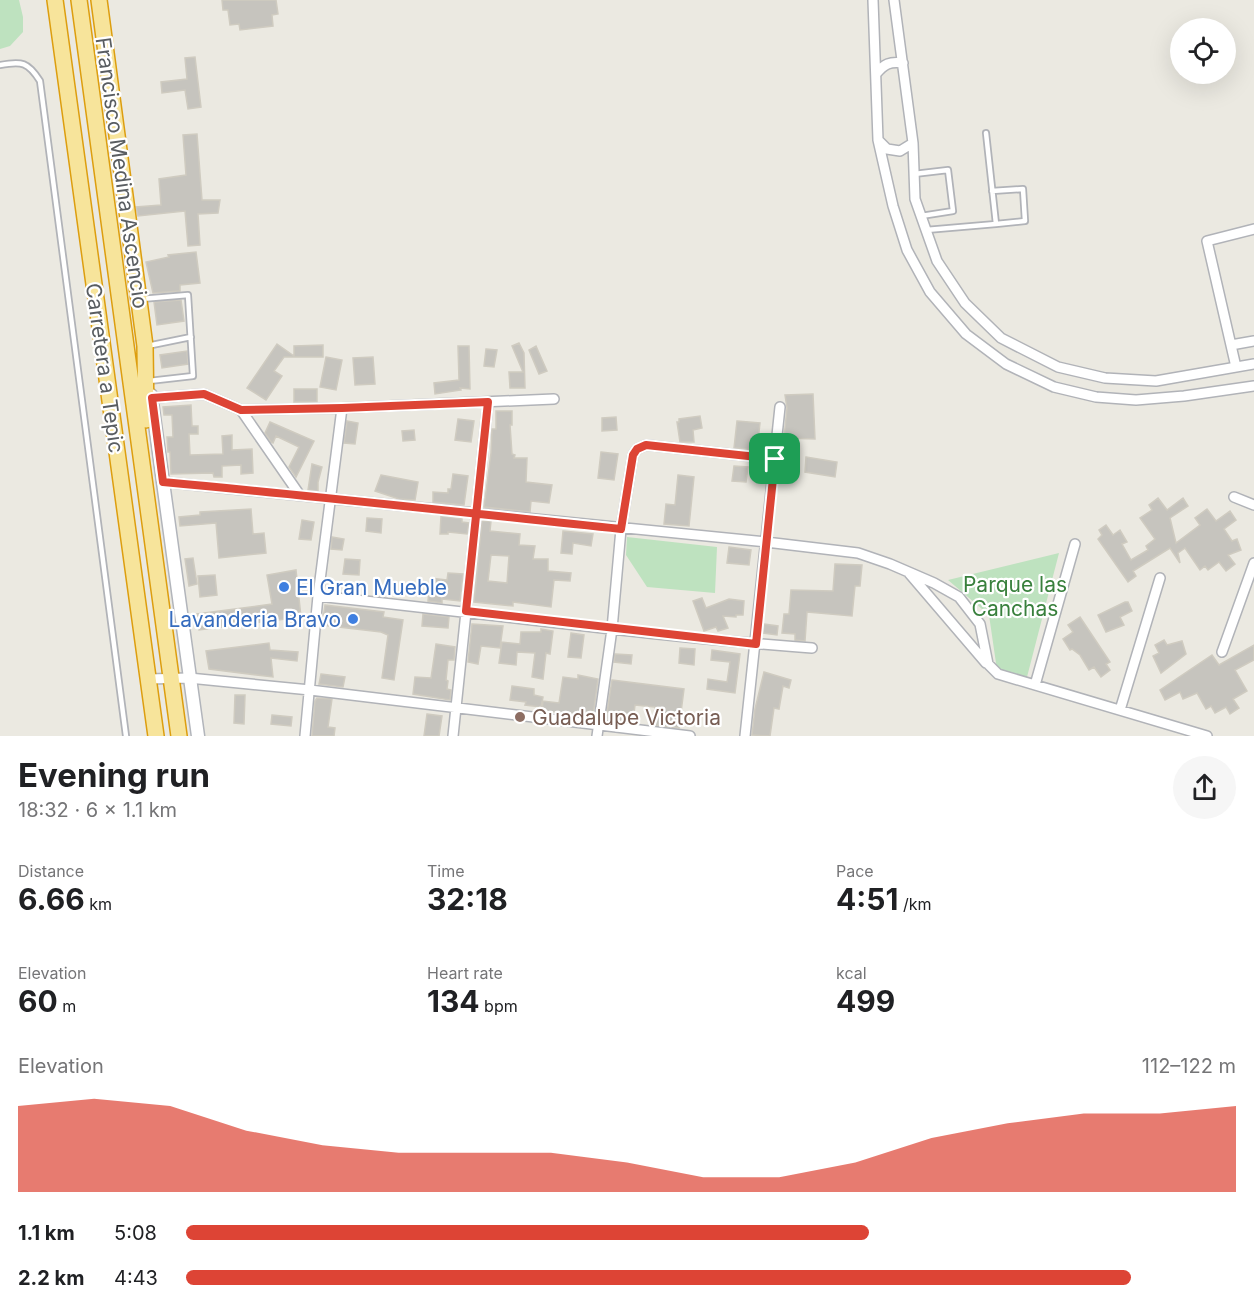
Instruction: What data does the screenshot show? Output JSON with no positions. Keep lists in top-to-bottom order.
{
  "streets": {
    "highway": ["Francisco Medina Ascencio", "Carretera a Tepic"]
  },
  "crossings": [
    ["Francisco Medina Ascencio", "Carretera a Tepic"]
  ],
  "parks": ["Parque las Canchas"],
  "places": ["El Gran Mueble", "Lavanderia Bravo", "Guadalupe Victoria"],
  "page": {
    "heading": ["Evening run", "18:32 · 6 × 1.1 km"],
    "stats": [
      ["Distance", "6.66 km"],
      ["Time", "32:18"],
      ["Pace", "4:51 /km"],
      ["Elevation", "60 m"],
      ["Heart rate", "134 bpm"],
      ["kcal", "499"]
    ],
    "chart": ["Elevation", "112–122 m"],
    "list": [
      {
        "name": "1.1 km",
        "note": "5:08"
      },
      {
        "name": "2.2 km",
        "note": "4:43"
      }
    ]
  }
}
